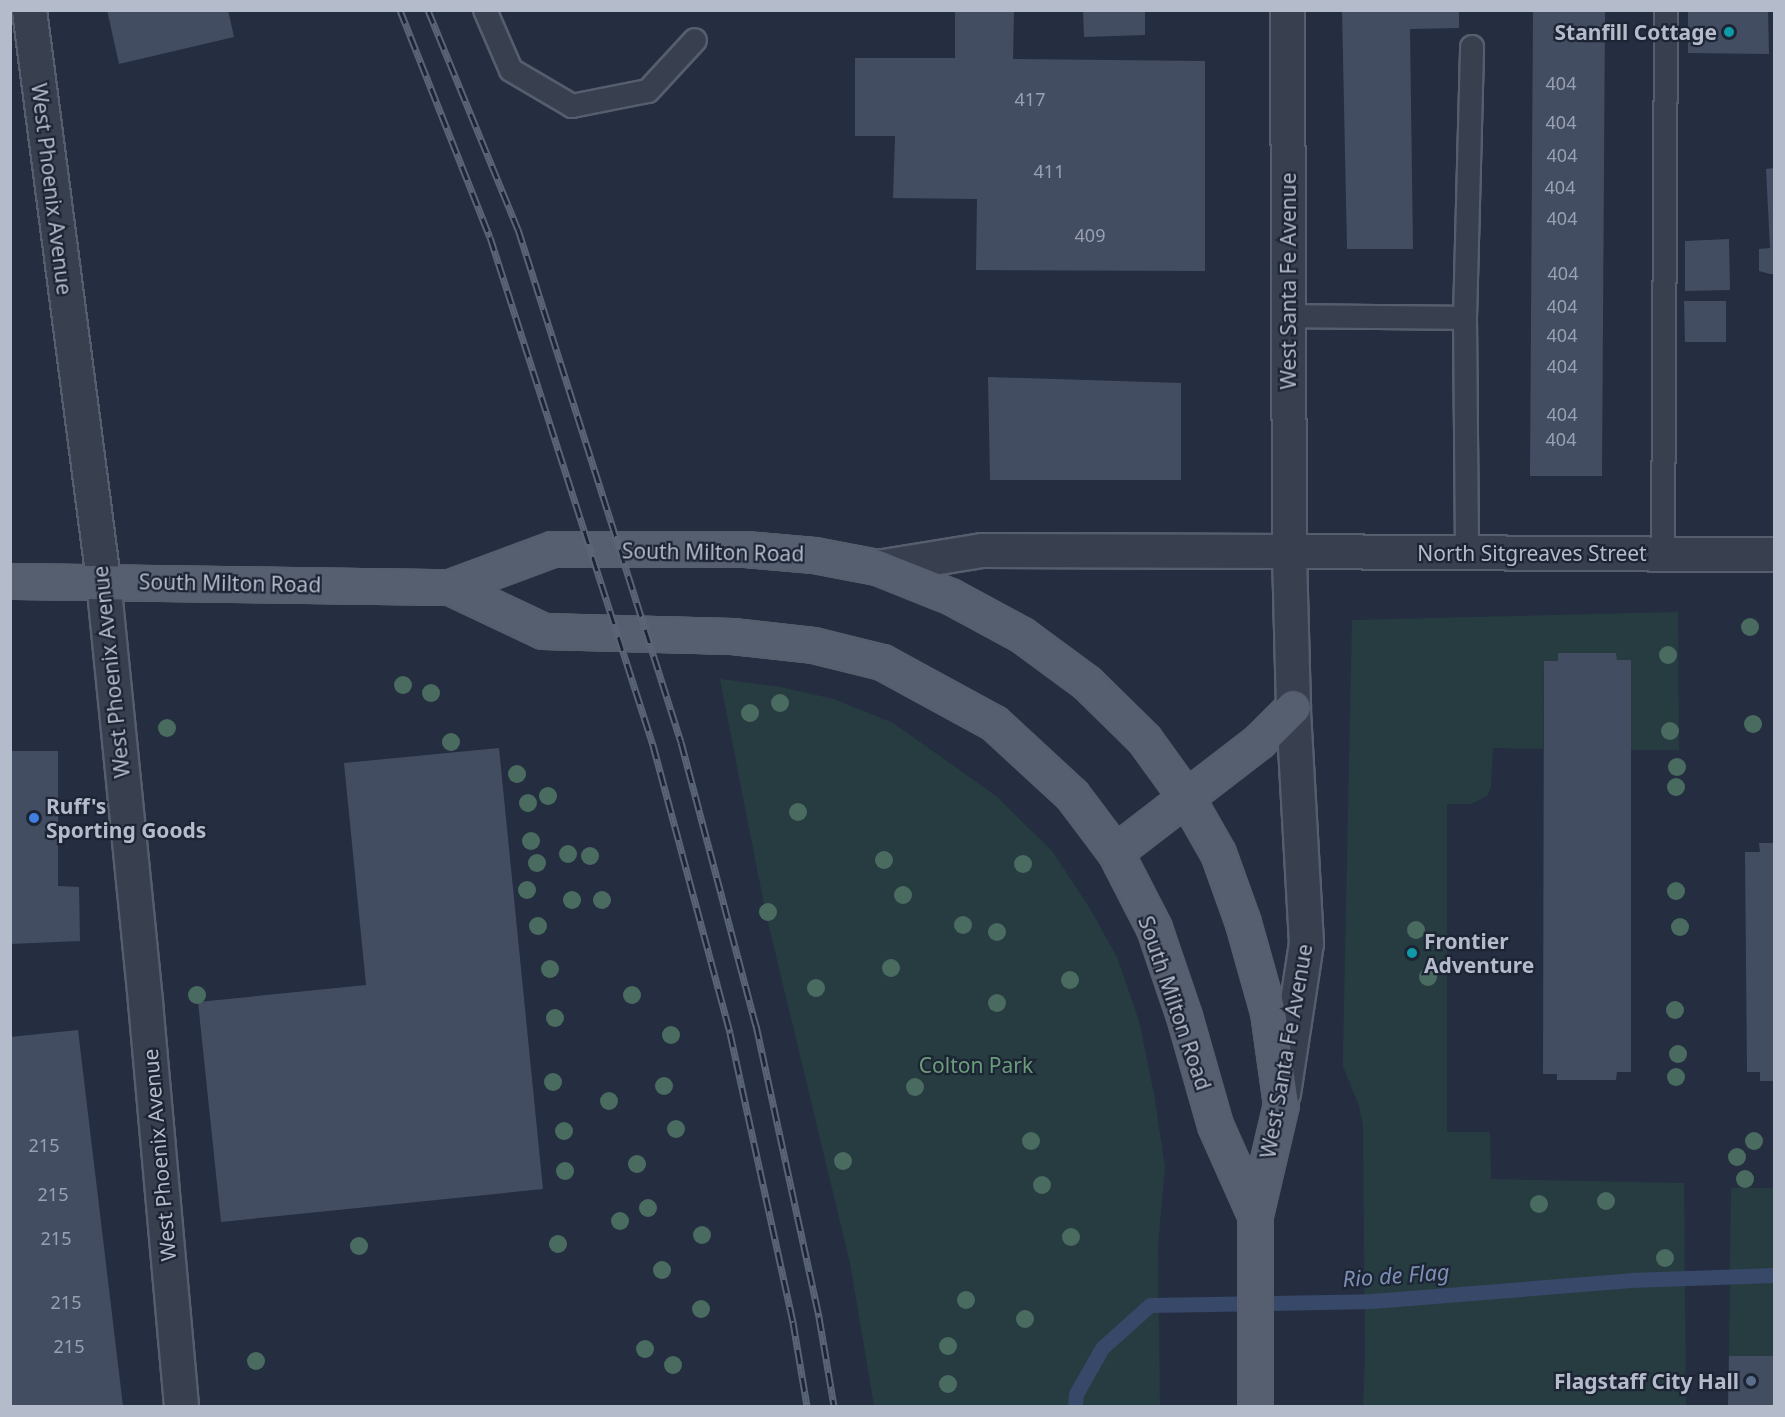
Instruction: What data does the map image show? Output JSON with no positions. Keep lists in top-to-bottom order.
{
  "streets": {
    "main road": ["West Santa Fe Avenue", "South Milton Road"],
    "street": ["West Phoenix Avenue", "North Sitgreaves Street"]
  },
  "crossings": [
    ["West Phoenix Avenue", "South Milton Road"],
    ["West Santa Fe Avenue", "South Milton Road"],
    ["West Santa Fe Avenue", "North Sitgreaves Street"]
  ],
  "water": ["Rio de Flag"],
  "parks": ["Colton Park"],
  "places": [
    "Stanfill Cottage",
    "Ruff's Sporting Goods",
    "Frontier Adventure",
    "Flagstaff City Hall"
  ],
  "house_numbers": [
    "404",
    "417",
    "404",
    "404",
    "411",
    "404",
    "404",
    "409",
    "404",
    "404",
    "404",
    "404",
    "404",
    "404",
    "215",
    "215",
    "215",
    "215",
    "215"
  ]
}
